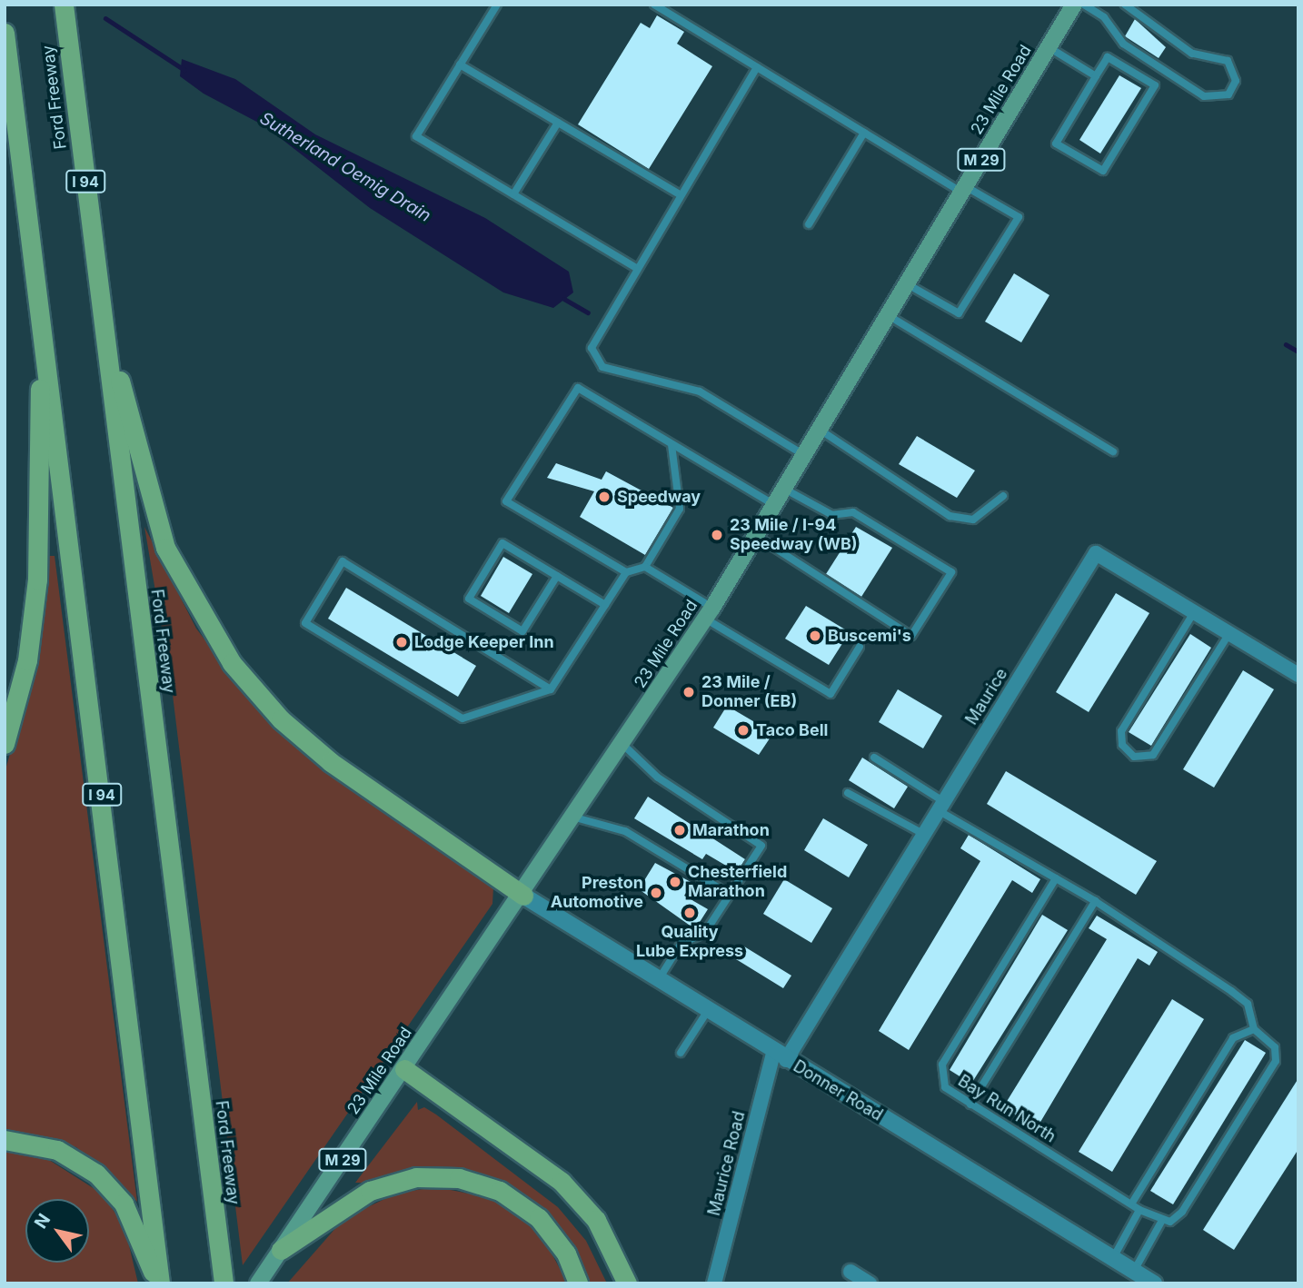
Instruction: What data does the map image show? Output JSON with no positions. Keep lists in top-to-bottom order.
{
  "streets": {
    "highway": ["Ford Freeway", "I 94"],
    "main road": ["23 Mile Road", "M 29"],
    "street": ["Maurice", "Donner Road", "Maurice Road"],
    "lane": ["Bay Run North"]
  },
  "crossings": [
    ["23 Mile Road", "Donner Road"],
    ["Maurice", "Donner Road"],
    ["Maurice", "Maurice Road"],
    ["Donner Road", "Maurice Road"]
  ],
  "water": ["Sutherland Oemig Drain"],
  "places": [
    "Speedway",
    "23 Mile / I-94 Speedway (WB)",
    "Buscemi's",
    "Lodge Keeper Inn",
    "23 Mile / Donner (EB)",
    "Taco Bell",
    "Marathon",
    "Chesterfield Marathon",
    "Preston Automotive",
    "Quality Lube Express"
  ],
  "north": "top left"
}
